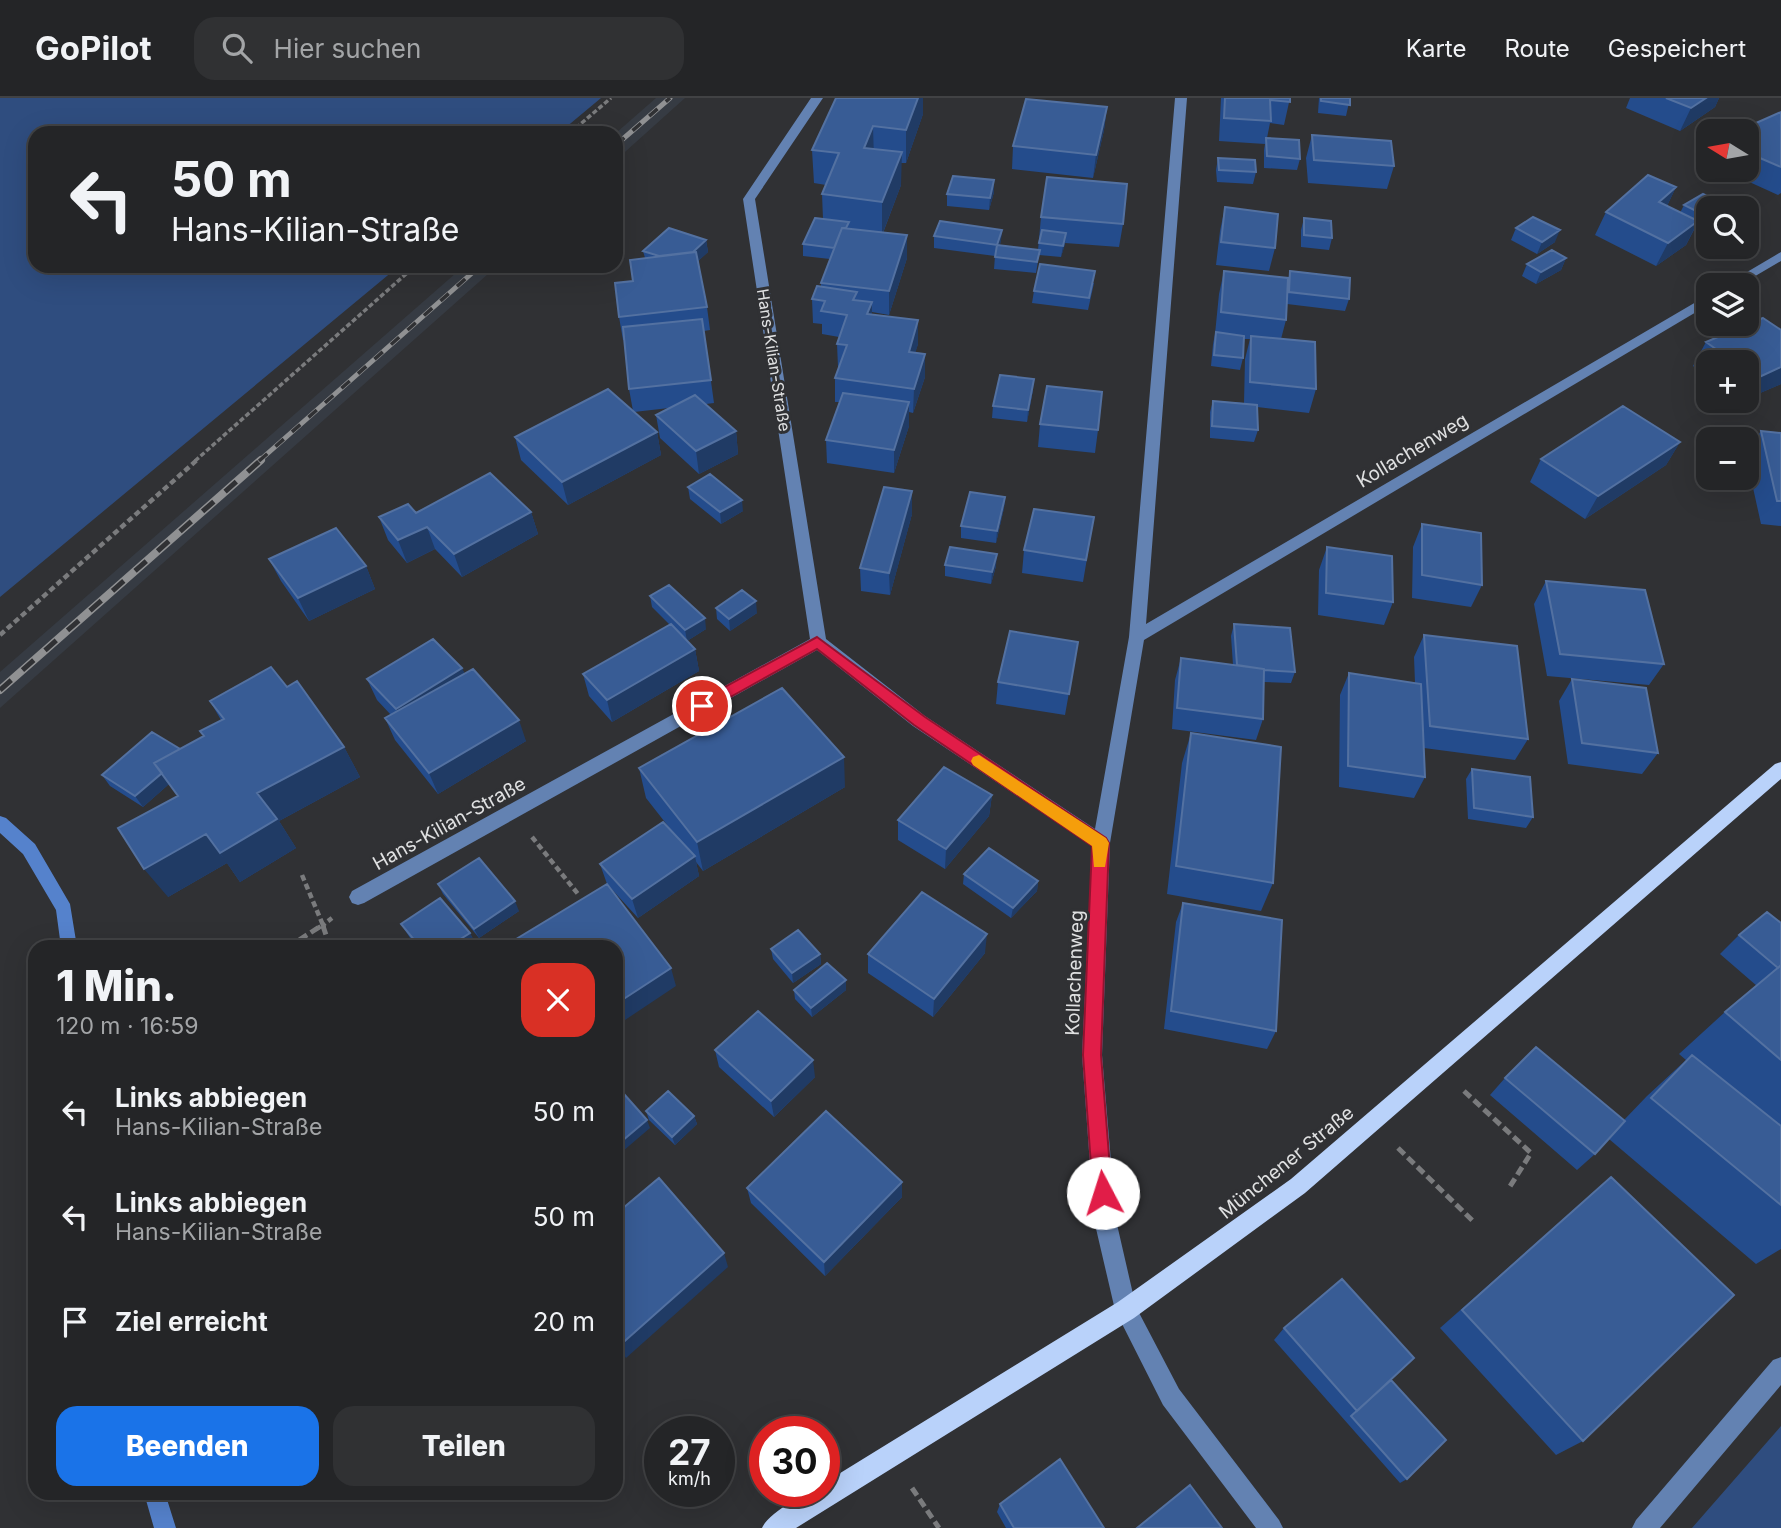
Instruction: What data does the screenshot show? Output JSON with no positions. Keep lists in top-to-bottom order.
{
  "streets": {
    "main road": ["Münchener Straße"],
    "street": ["Hans-Kilian-Straße", "Kollachenweg"]
  },
  "crossings": [
    ["Kollachenweg", "Münchener Straße"]
  ],
  "north": "left",
  "page": {
    "header": "GoPilot",
    "search": "Hier suchen",
    "nav": ["Karte", "Route", "Gespeichert"],
    "map_buttons": ["+", "−"],
    "turn": ["50 m", "Hans-Kilian-Straße"],
    "heading": ["1 Min.", "120 m · 16:59"],
    "list": [
      {
        "name": "Links abbiegen",
        "note": "Hans-Kilian-Straße",
        "value": "50 m"
      },
      {
        "name": "Links abbiegen",
        "note": "Hans-Kilian-Straße",
        "value": "50 m"
      },
      {
        "name": "Ziel erreicht",
        "value": "20 m"
      }
    ],
    "buttons": ["Beenden", "Teilen"],
    "speed": "27 km/h",
    "limit": "30"
  }
}
